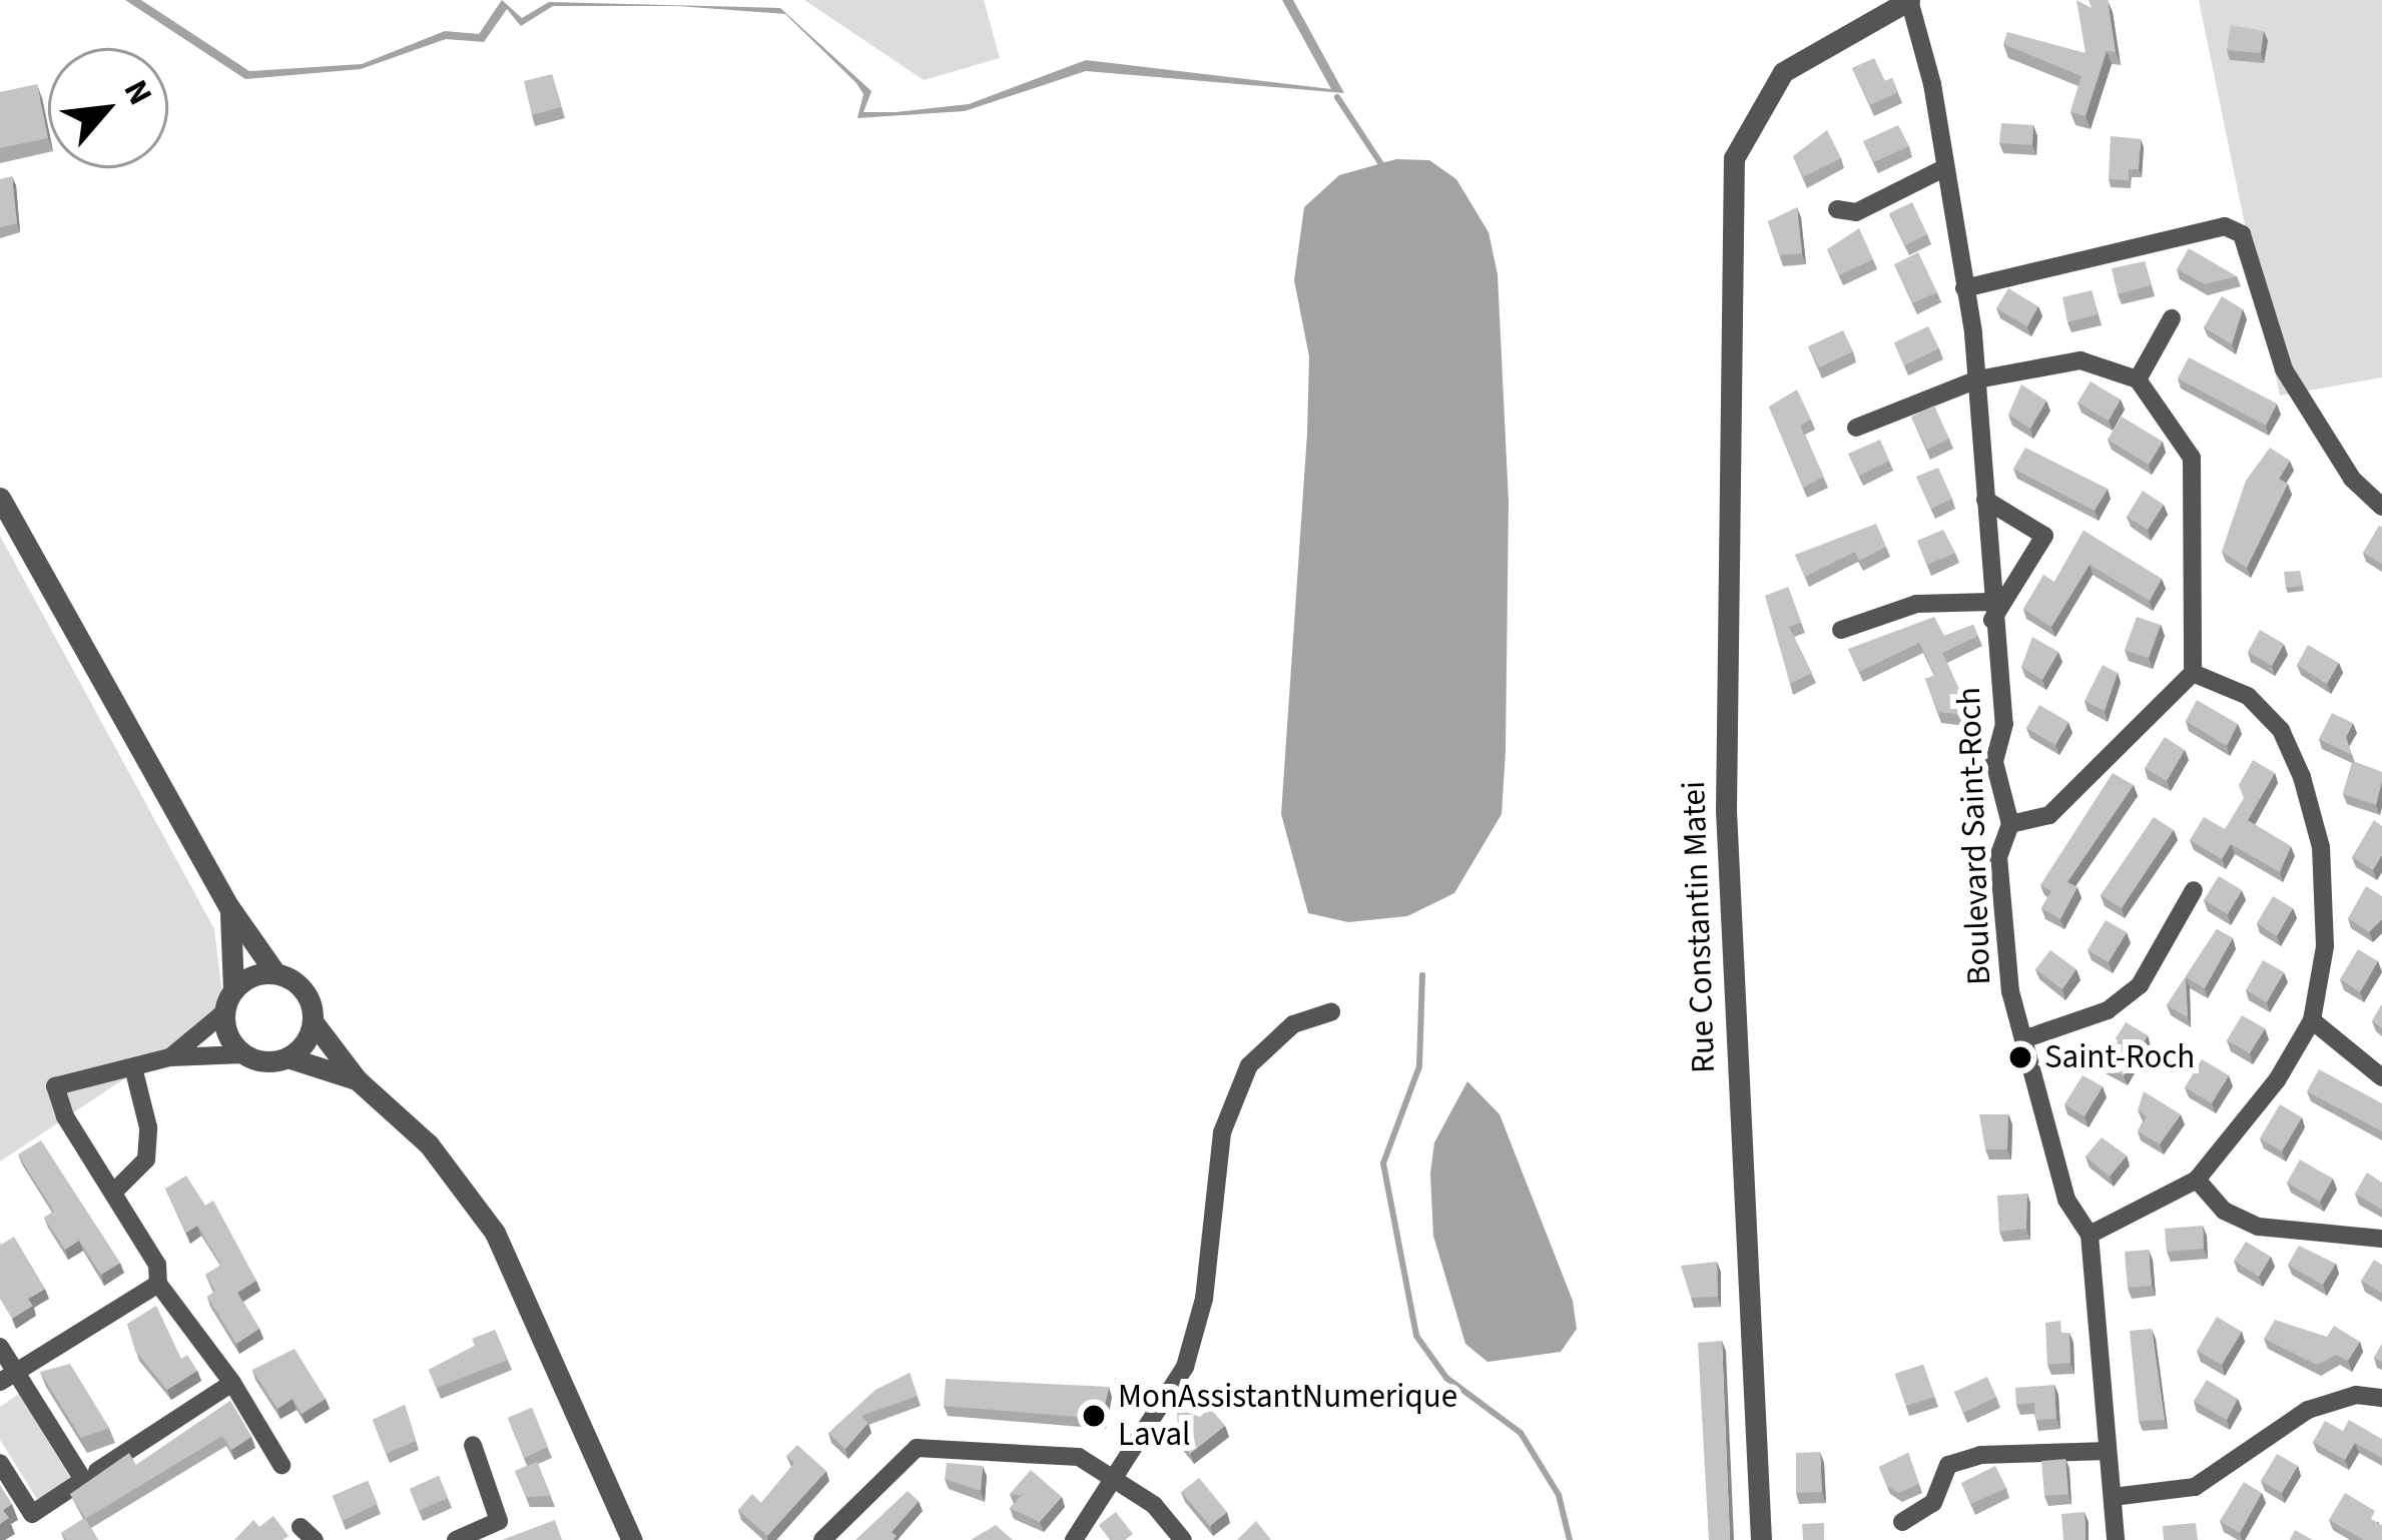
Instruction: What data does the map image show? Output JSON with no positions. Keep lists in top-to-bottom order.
{
  "streets": {
    "street": ["Boulevard Saint-Roch", "Rue Constantin Matei"]
  },
  "crossings": [
    ["Boulevard Saint-Roch", "Rue Constantin Matei"]
  ],
  "places": ["Saint-Roch", "MonAssistantNumerique Laval"],
  "north": "top right"
}
